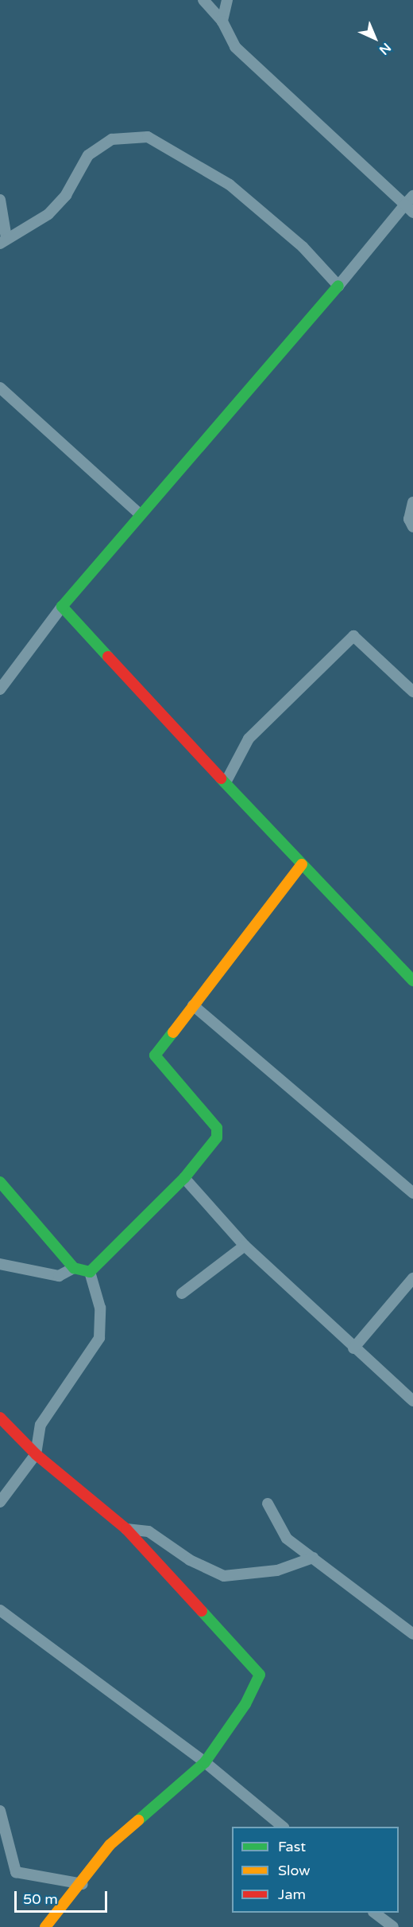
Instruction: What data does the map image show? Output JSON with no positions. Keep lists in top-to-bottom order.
{
  "legend": ["Fast", "Slow", "Jam"],
  "scale_bar": "50 m",
  "north": "bottom right"
}
